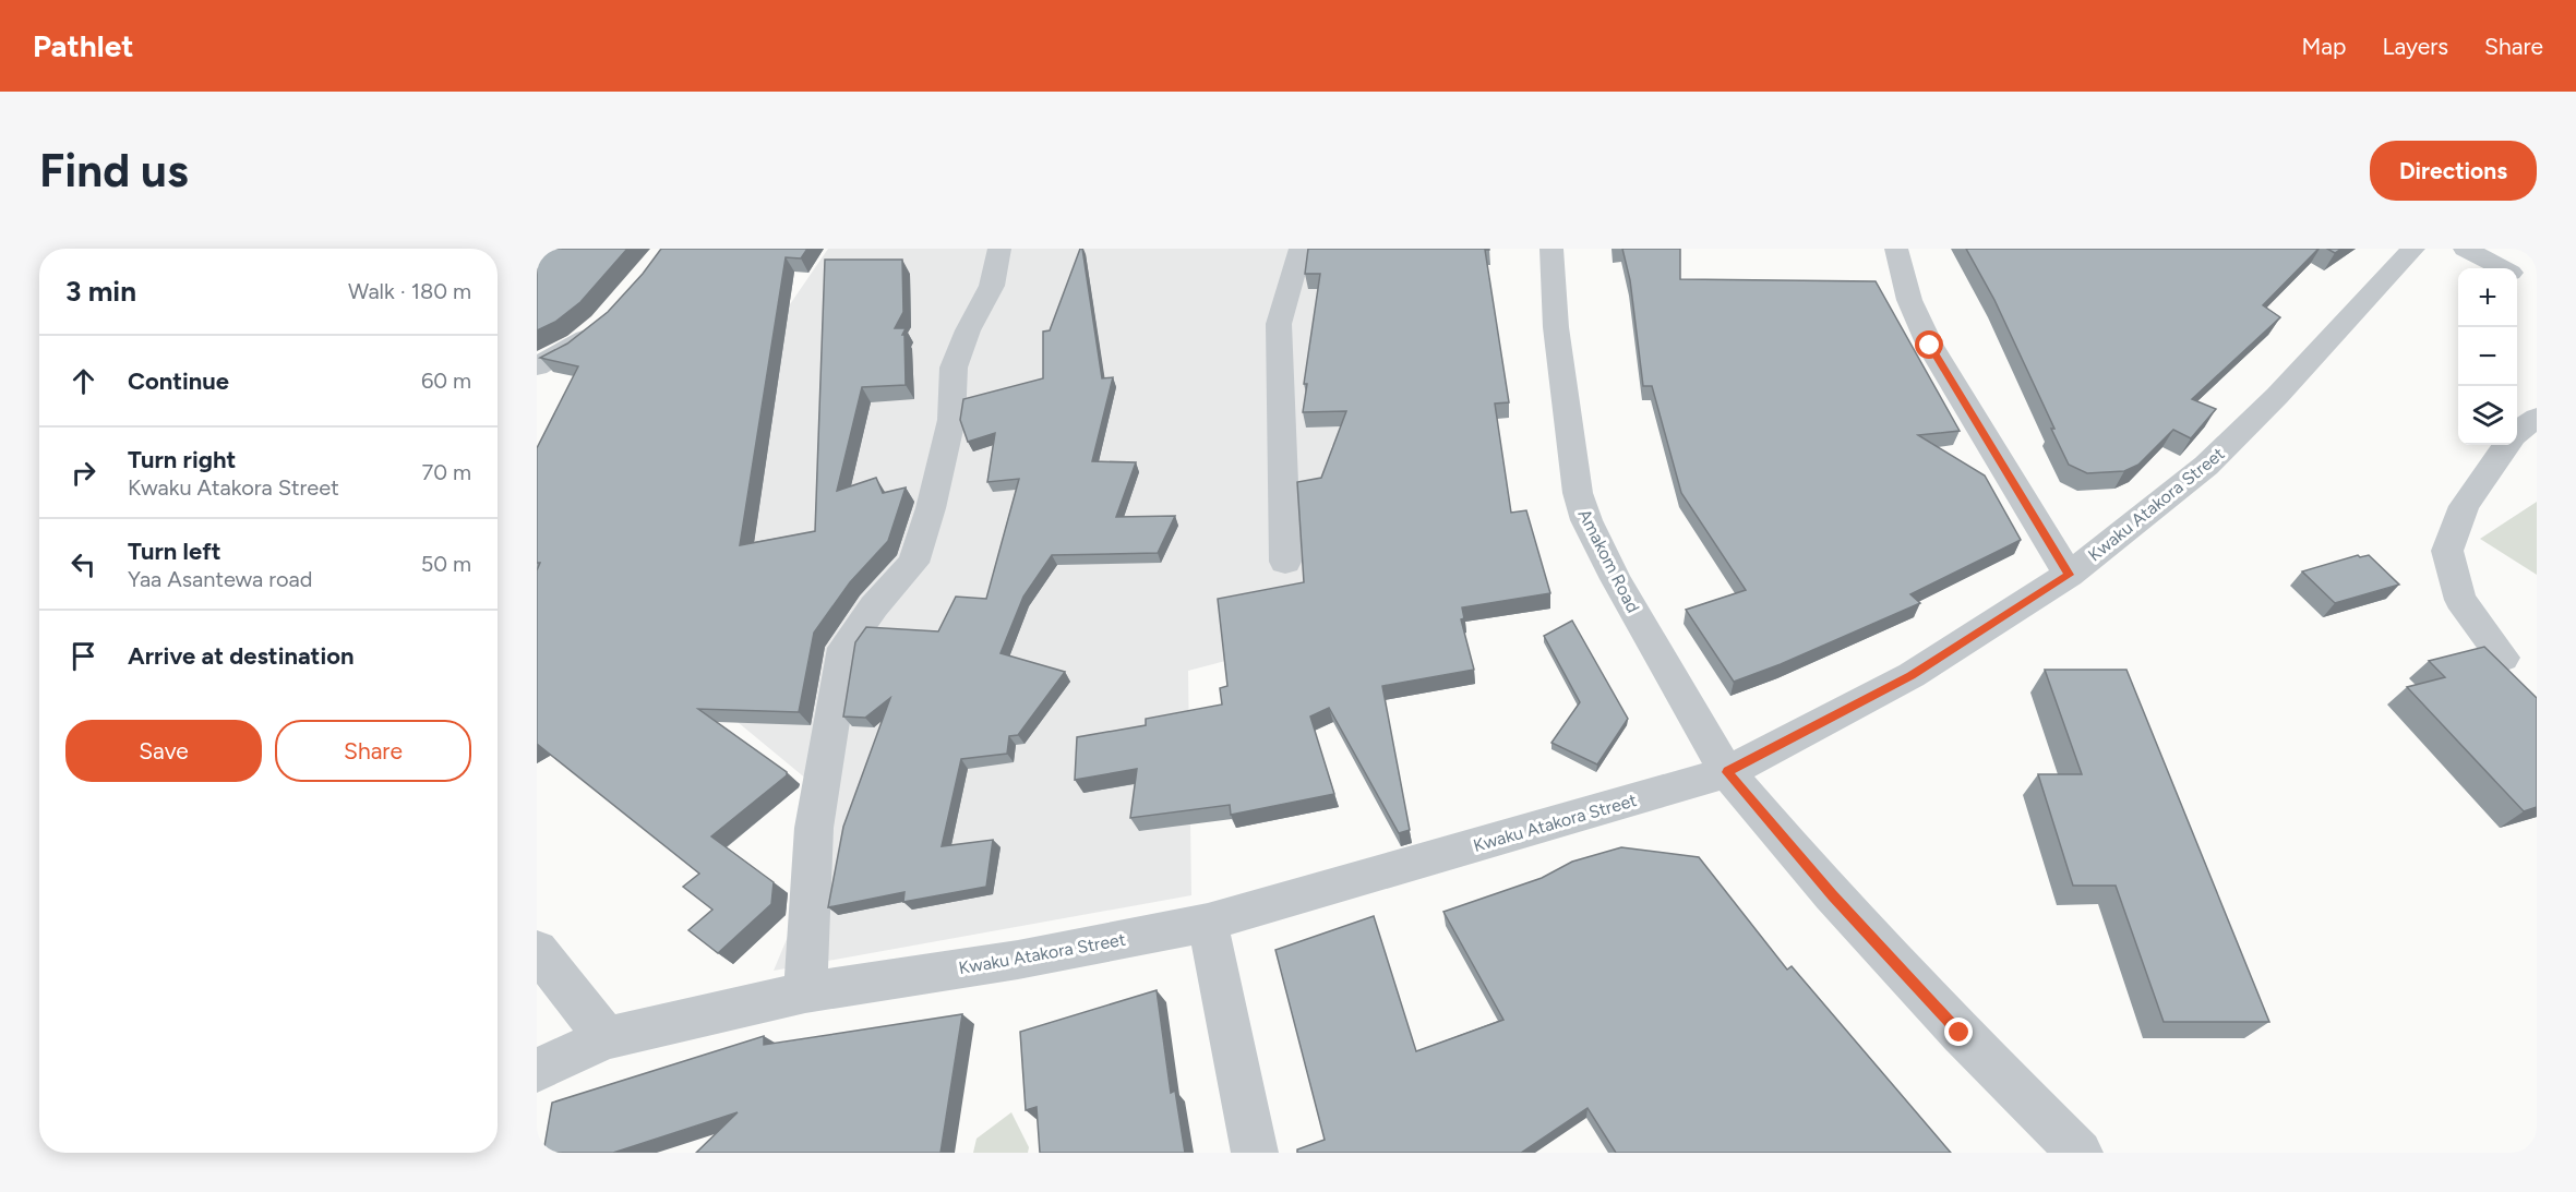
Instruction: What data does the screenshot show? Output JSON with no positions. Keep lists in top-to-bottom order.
{
  "streets": {
    "street": ["Kwaku Atakora Street", "Amakom Road"]
  },
  "crossings": [
    ["Kwaku Atakora Street", "Amakom Road"]
  ],
  "page": {
    "header": "Pathlet",
    "nav": ["Map", "Layers", "Share"],
    "buttons": [
      "Directions",
      ["Save", "Share"]
    ],
    "title": "Find us",
    "heading": ["3 min", "Walk · 180 m"],
    "map_buttons": ["+", "−"],
    "list": [
      ["Continue", "60 m"],
      ["Turn right", "Kwaku Atakora Street", "70 m"],
      ["Turn left", "Yaa Asantewa road", "50 m"],
      "Arrive at destination"
    ]
  }
}
